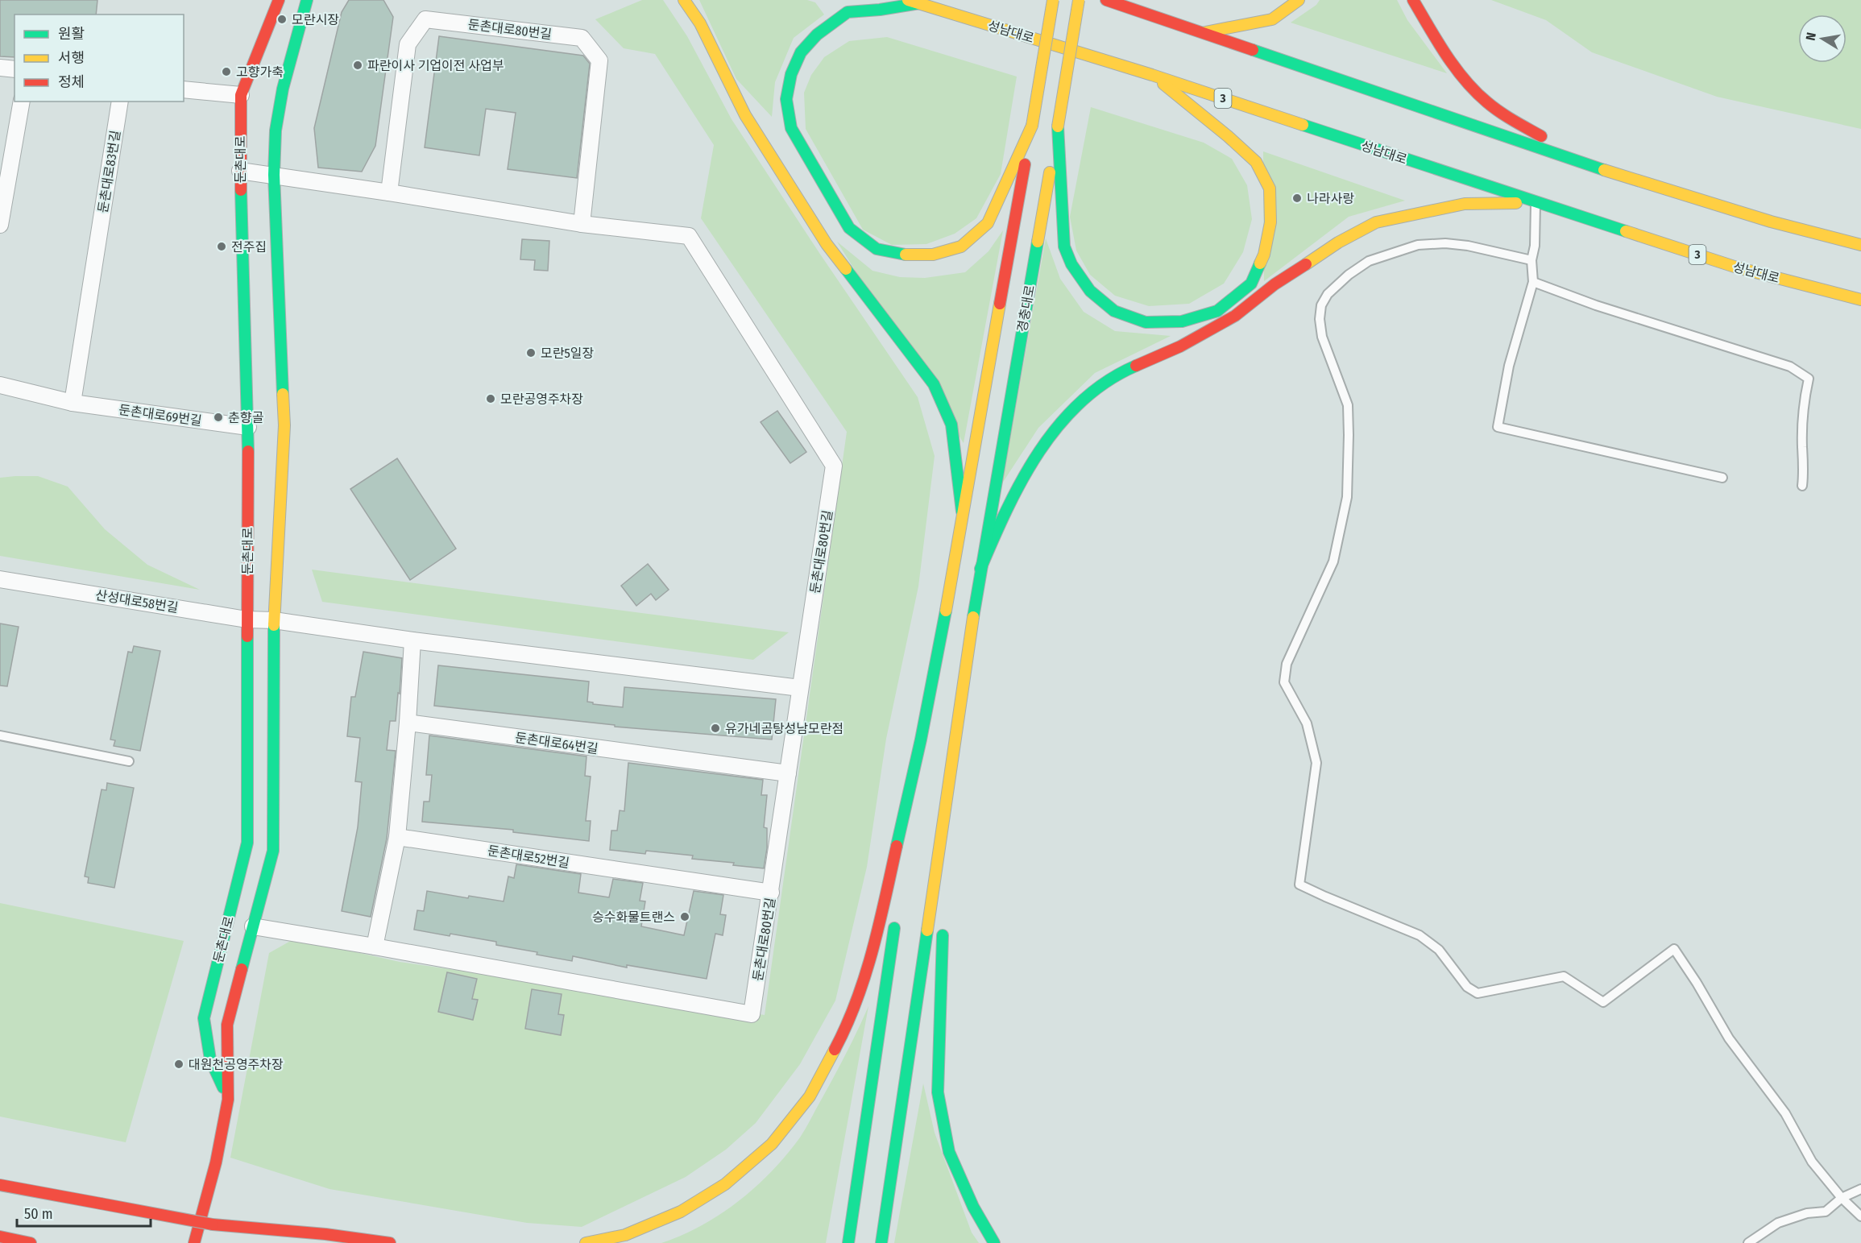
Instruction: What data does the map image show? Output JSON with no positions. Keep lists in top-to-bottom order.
{
  "streets": {
    "main road": [
      "성남대로",
      "3",
      "둔촌대로",
      "경충대로"
    ],
    "street": [
      "둔촌대로80번길",
      "둔촌대로83번길",
      "둔촌대로69번길",
      "산성대로58번길",
      "둔촌대로64번길",
      "둔촌대로52번길"
    ]
  },
  "crossings": [
    ["둔촌대로80번길", "둔촌대로"],
    ["둔촌대로80번길", "둔촌대로64번길"],
    ["둔촌대로80번길", "둔촌대로52번길"],
    ["둔촌대로", "둔촌대로69번길"],
    ["둔촌대로", "산성대로58번길"],
    ["둔촌대로83번길", "둔촌대로69번길"]
  ],
  "places": [
    "모란시장",
    "파란이사 기업이전 사업부",
    "고향가축",
    "나라사랑",
    "전주집",
    "모란5일장",
    "모란공영주차장",
    "춘향골",
    "유가네곰탕성남모란점",
    "승수화물트랜스",
    "대원천공영주차장"
  ],
  "legend": ["원활", "서행", "정체"],
  "scale_bar": "50 m",
  "north": "left"
}
